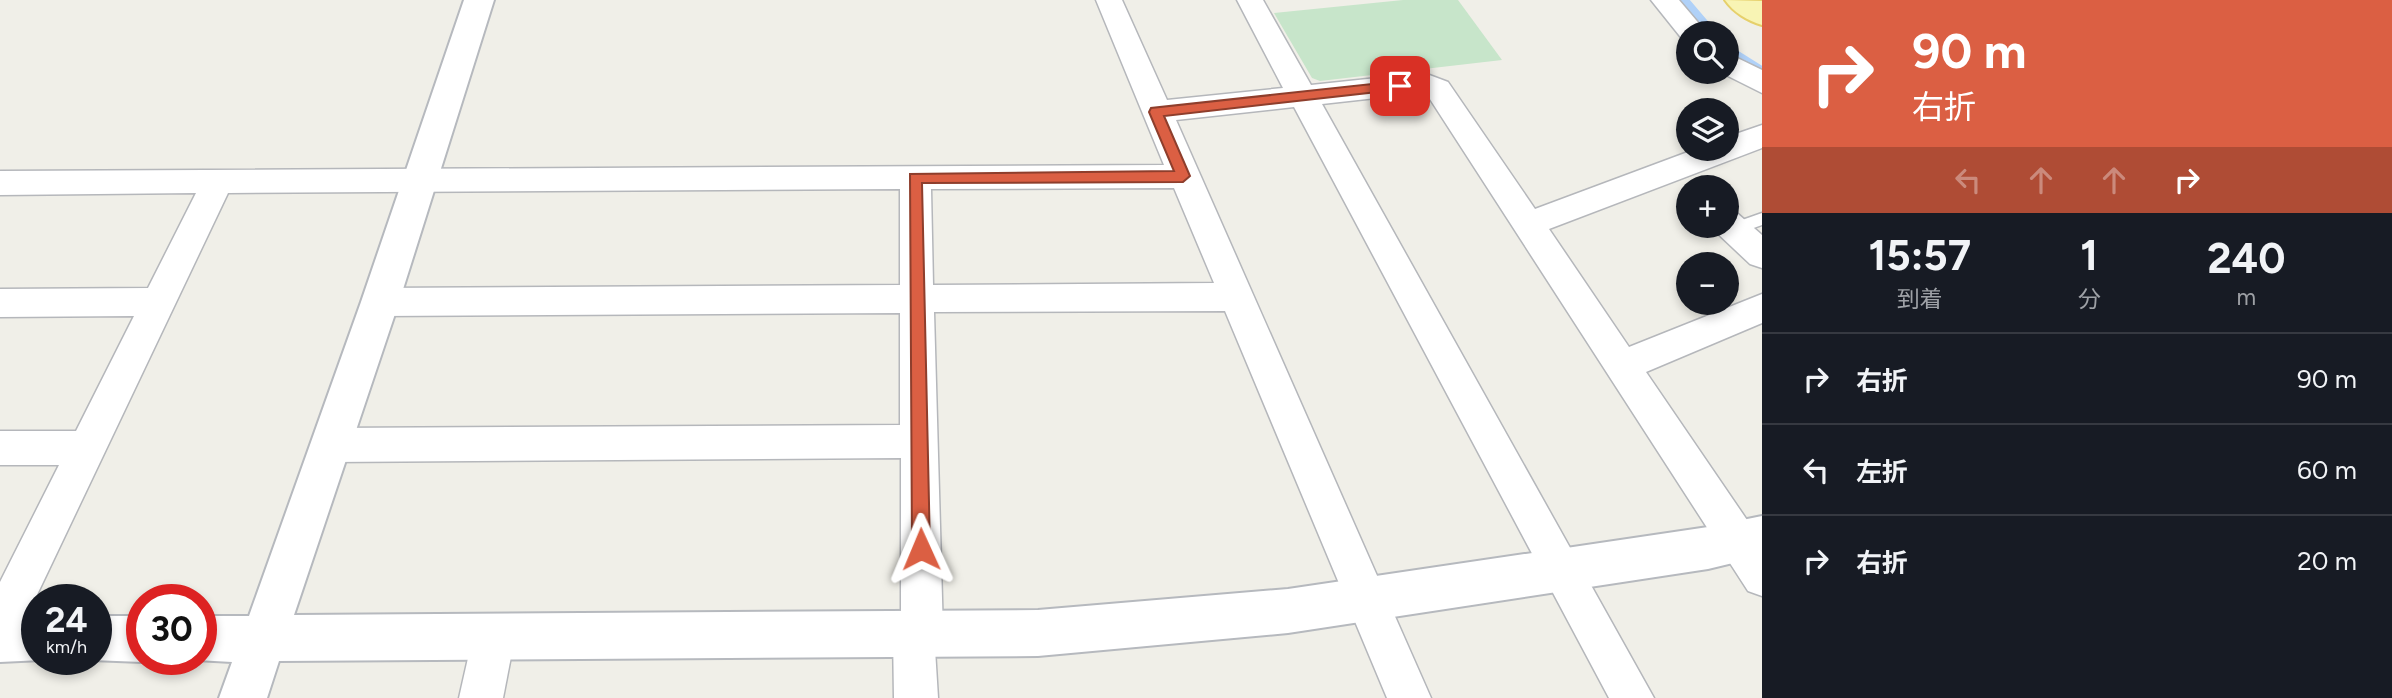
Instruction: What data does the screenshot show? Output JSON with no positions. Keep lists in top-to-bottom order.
{
  "page": {
    "turn": ["90 m", "右折"],
    "map_buttons": ["+", "−"],
    "eta": [
      "15:57",
      "到着",
      "1",
      "分",
      "240",
      "m"
    ],
    "list": [
      {
        "name": "右折",
        "value": "90 m"
      },
      {
        "name": "左折",
        "value": "60 m"
      },
      {
        "name": "右折",
        "value": "20 m"
      }
    ],
    "speed": "24 km/h",
    "limit": "30"
  }
}
